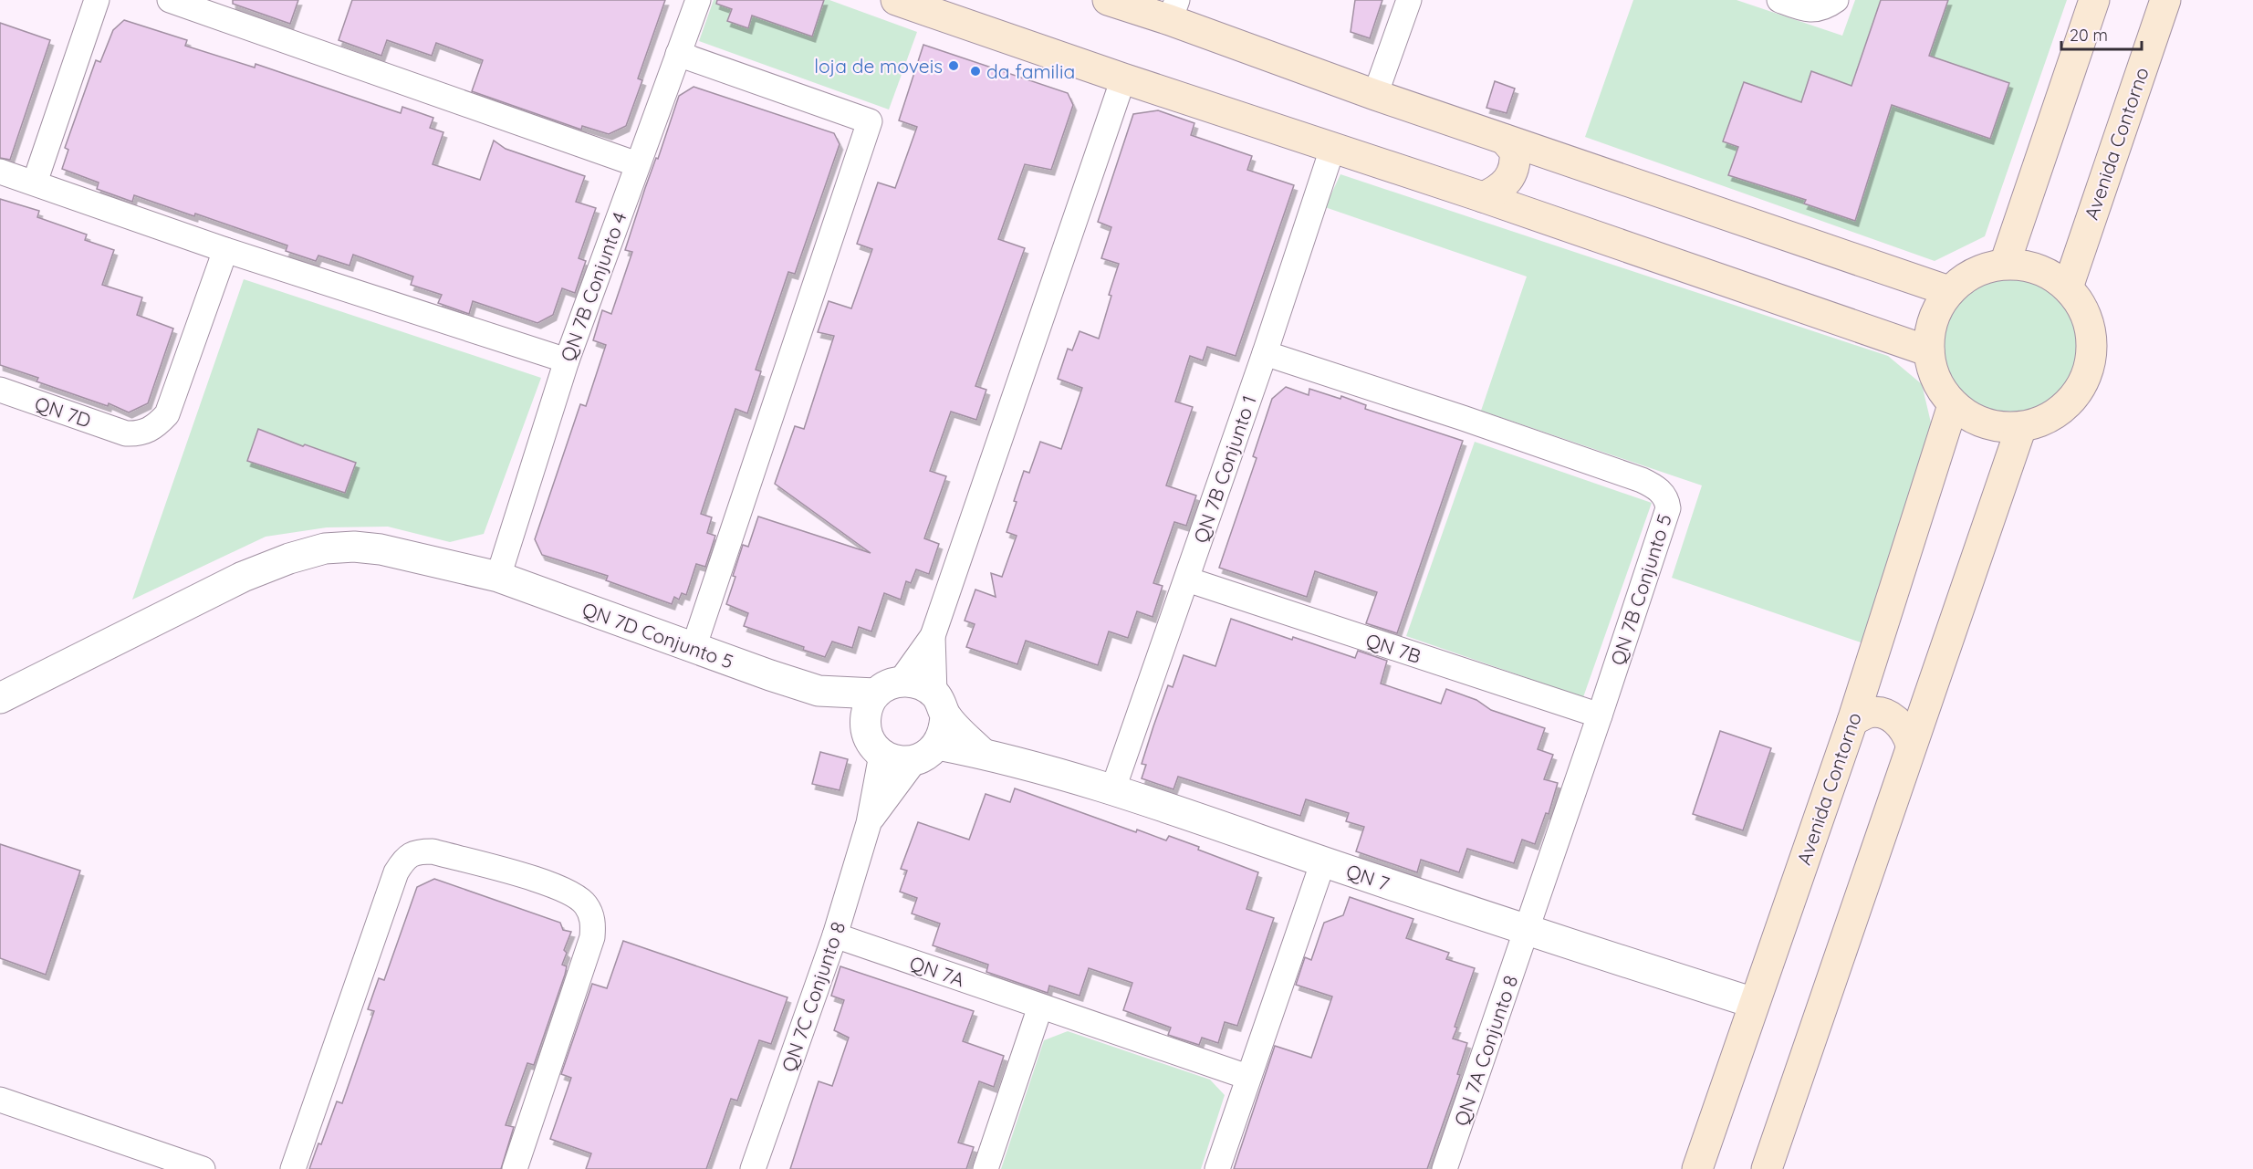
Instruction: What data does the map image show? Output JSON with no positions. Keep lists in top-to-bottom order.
{
  "streets": {
    "main road": ["Avenida Contorno"],
    "street": [
      "QN 7B Conjunto 4",
      "QN 7D",
      "QN 7B Conjunto 1",
      "QN 7B Conjunto 5",
      "QN 7D Conjunto 5",
      "QN 7B",
      "QN 7",
      "QN 7A",
      "QN 7C Conjunto 8",
      "QN 7A Conjunto 8"
    ]
  },
  "crossings": [
    ["Avenida Contorno", "QN 7"],
    ["QN 7B Conjunto 4", "QN 7D Conjunto 5"],
    ["QN 7B Conjunto 1", "QN 7B Conjunto 5"],
    ["QN 7B Conjunto 1", "QN 7B"],
    ["QN 7B Conjunto 1", "QN 7"],
    ["QN 7B Conjunto 5", "QN 7B"],
    ["QN 7B Conjunto 5", "QN 7"],
    ["QN 7B Conjunto 5", "QN 7A Conjunto 8"],
    ["QN 7D Conjunto 5", "QN 7"],
    ["QN 7D Conjunto 5", "QN 7C Conjunto 8"],
    ["QN 7", "QN 7C Conjunto 8"],
    ["QN 7", "QN 7A Conjunto 8"],
    ["QN 7A", "QN 7C Conjunto 8"]
  ],
  "places": ["loja de moveis", "da familia"],
  "scale_bar": "20 m"
}
